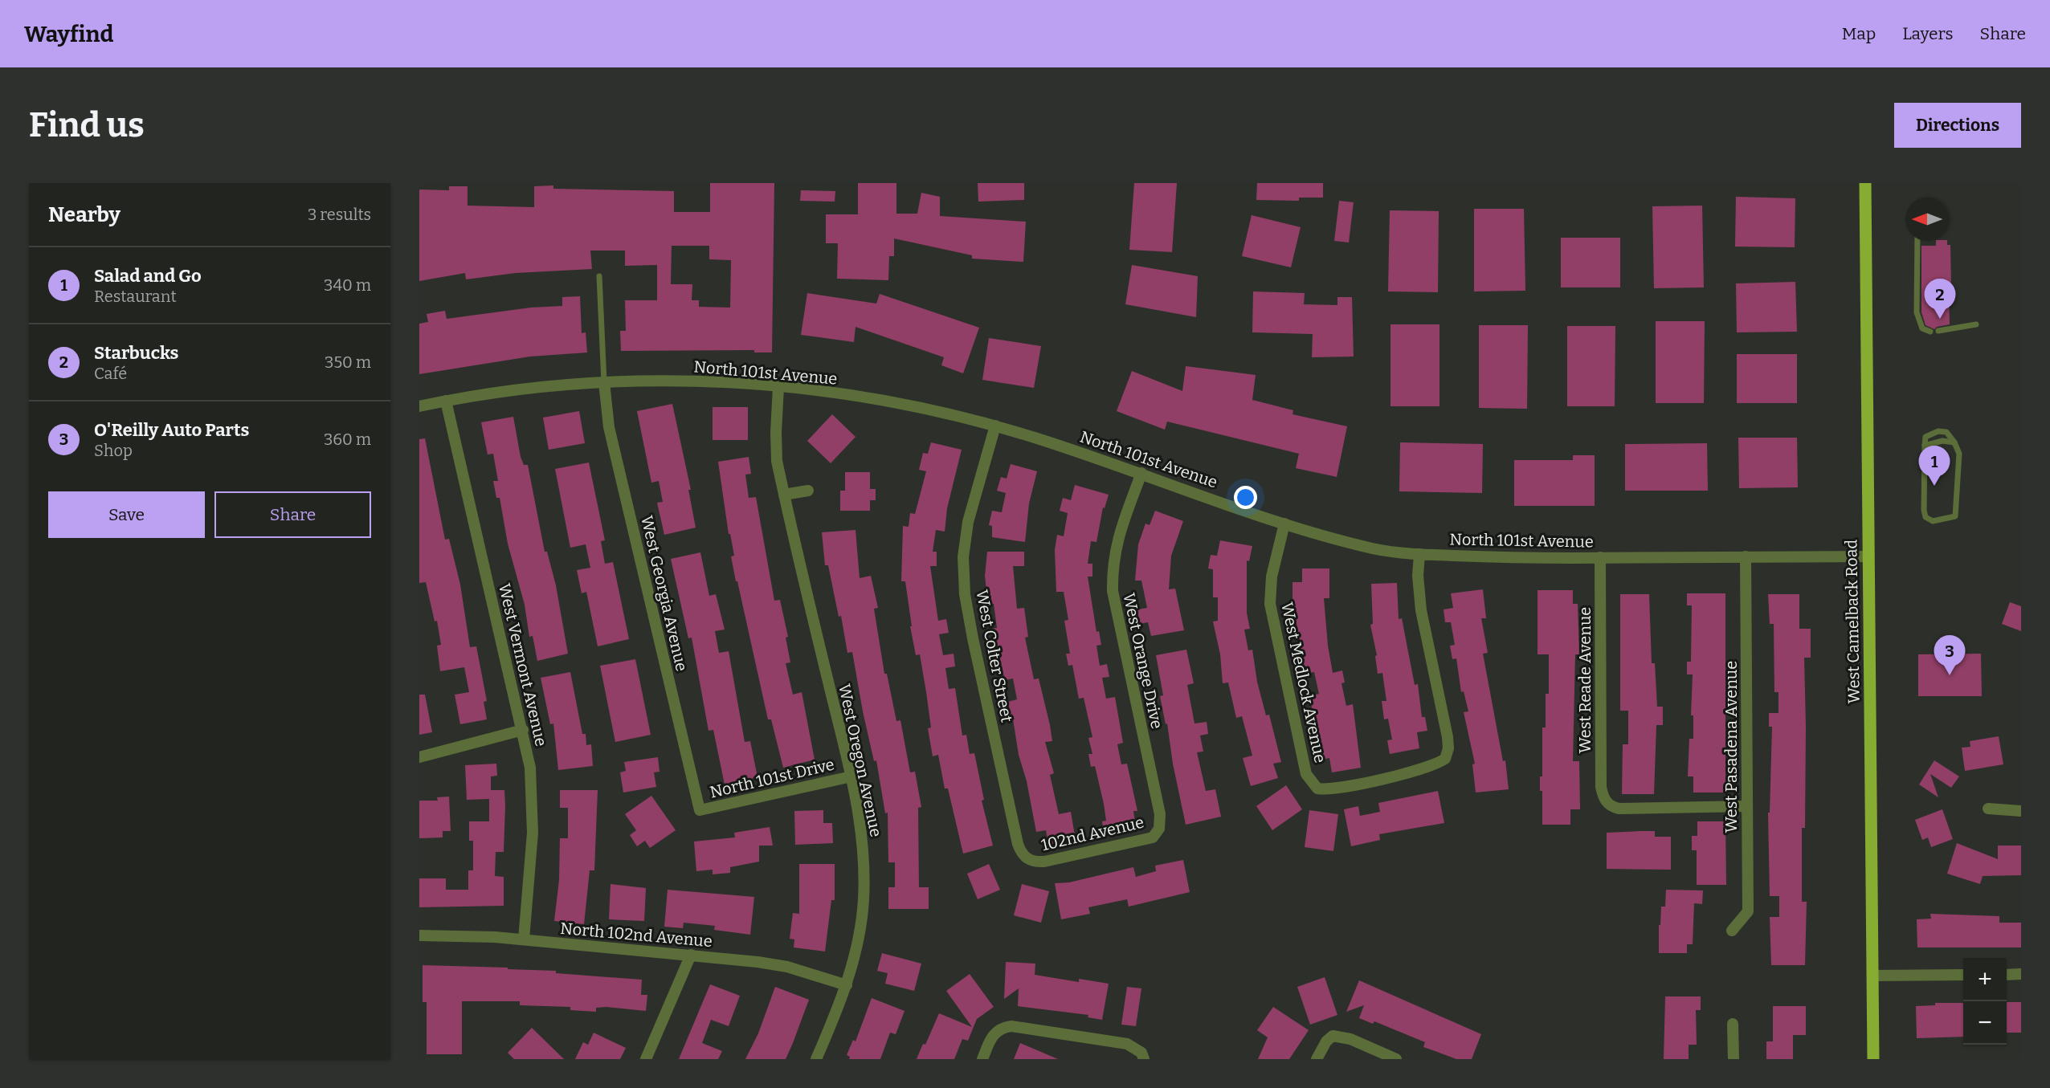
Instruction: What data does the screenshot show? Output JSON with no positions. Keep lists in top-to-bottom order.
{
  "streets": {
    "main road": ["West Camelback Road"],
    "street": [
      "North 101st Avenue",
      "West Georgia Avenue",
      "West Colter Street",
      "West Orange Drive",
      "West Vermont Avenue",
      "West Reade Avenue",
      "West Medlock Avenue",
      "West Pasadena Avenue",
      "West Oregon Avenue",
      "North 101st Drive",
      "102nd Avenue",
      "North 102nd Avenue"
    ]
  },
  "crossings": [
    ["North 101st Avenue", "West Georgia Avenue"],
    ["North 101st Avenue", "West Camelback Road"],
    ["North 101st Avenue", "West Colter Street"],
    ["North 101st Avenue", "West Orange Drive"],
    ["North 101st Avenue", "West Vermont Avenue"],
    ["North 101st Avenue", "West Reade Avenue"],
    ["North 101st Avenue", "West Medlock Avenue"],
    ["North 101st Avenue", "West Pasadena Avenue"],
    ["North 101st Avenue", "West Oregon Avenue"],
    ["West Georgia Avenue", "North 101st Drive"],
    ["West Colter Street", "102nd Avenue"],
    ["West Orange Drive", "102nd Avenue"],
    ["West Vermont Avenue", "North 102nd Avenue"],
    ["West Reade Avenue", "West Pasadena Avenue"],
    ["West Oregon Avenue", "North 101st Drive"],
    ["West Oregon Avenue", "North 102nd Avenue"]
  ],
  "north": "left",
  "page": {
    "header": "Wayfind",
    "nav": ["Map", "Layers", "Share"],
    "buttons": [
      "Directions",
      ["Save", "Share"]
    ],
    "title": "Find us",
    "heading": ["Nearby", "3 results"],
    "list": [
      {
        "mark": "1",
        "name": "Salad and Go",
        "note": "Restaurant",
        "value": "340 m"
      },
      {
        "mark": "2",
        "name": "Starbucks",
        "note": "Café",
        "value": "350 m"
      },
      {
        "mark": "3",
        "name": "O'Reilly Auto Parts",
        "note": "Shop",
        "value": "360 m"
      }
    ],
    "pins": ["2", "1", "3"],
    "map_buttons": ["+", "−"]
  }
}
